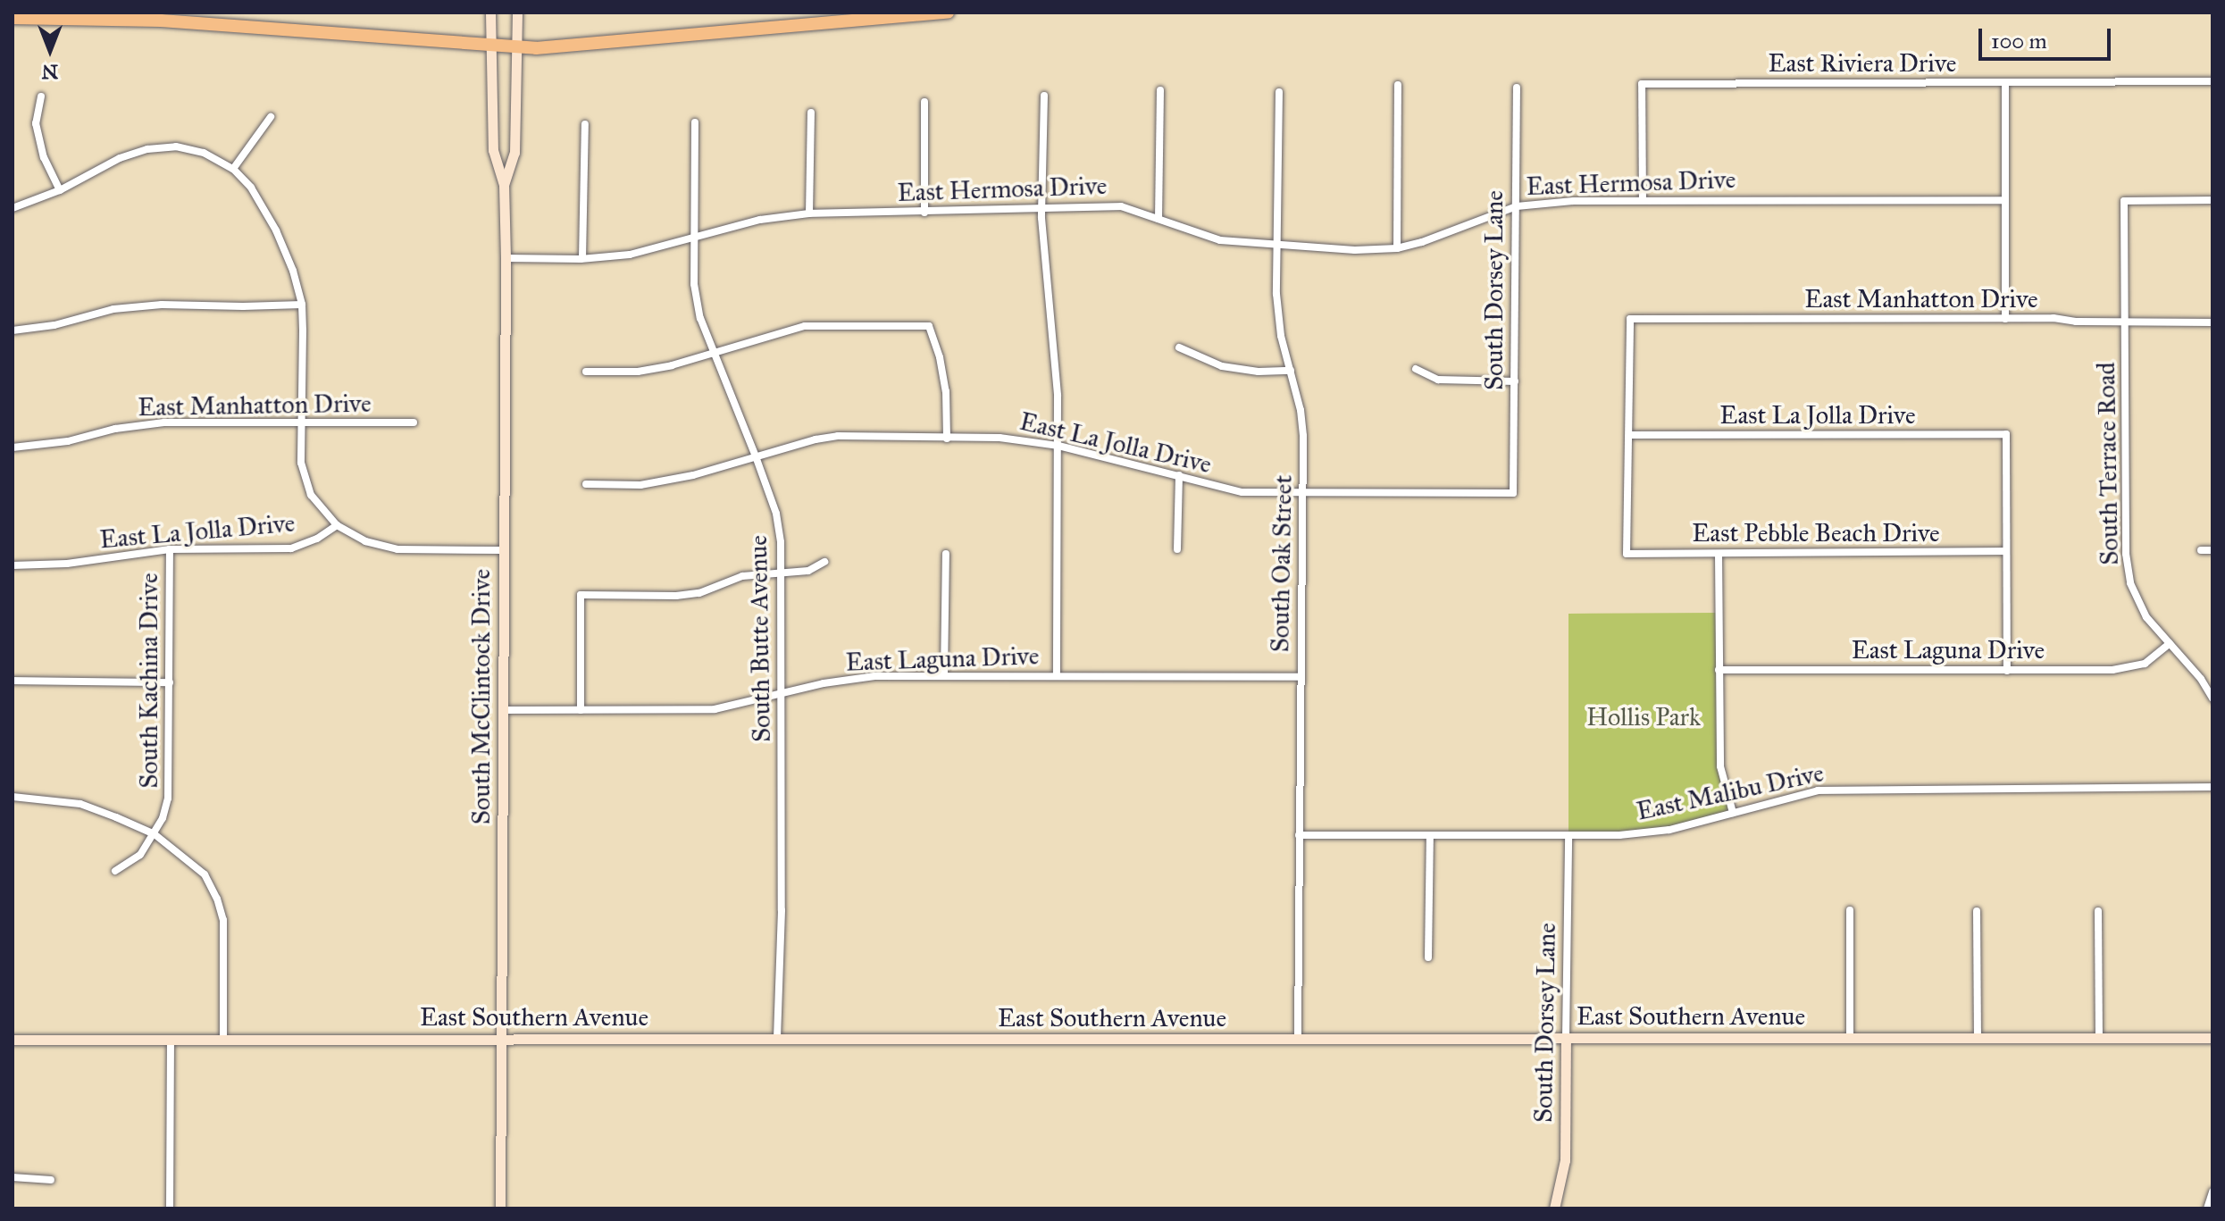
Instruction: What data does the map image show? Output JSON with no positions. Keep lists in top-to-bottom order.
{
  "streets": {
    "main road": ["South Dorsey Lane", "South McClintock Drive", "East Southern Avenue"],
    "street": [
      "East Riviera Drive",
      "East Hermosa Drive",
      "East Manhatton Drive",
      "East La Jolla Drive",
      "South Terrace Road",
      "East Pebble Beach Drive",
      "South Oak Street",
      "South Butte Avenue",
      "East Laguna Drive",
      "South Kachina Drive",
      "East Malibu Drive"
    ]
  },
  "crossings": [
    ["East Riviera Drive", "East Hermosa Drive"],
    ["East Hermosa Drive", "South Dorsey Lane"],
    ["East Hermosa Drive", "South Oak Street"],
    ["East Hermosa Drive", "South Butte Avenue"],
    ["East Hermosa Drive", "South McClintock Drive"],
    ["South Dorsey Lane", "East La Jolla Drive"],
    ["South Dorsey Lane", "East Malibu Drive"],
    ["South Dorsey Lane", "East Southern Avenue"],
    ["East Manhatton Drive", "East La Jolla Drive"],
    ["East Manhatton Drive", "South Terrace Road"],
    ["East Manhatton Drive", "East Pebble Beach Drive"],
    ["East La Jolla Drive", "East Pebble Beach Drive"],
    ["East La Jolla Drive", "South Oak Street"],
    ["East La Jolla Drive", "South Butte Avenue"],
    ["East La Jolla Drive", "South Kachina Drive"],
    ["South Terrace Road", "East Laguna Drive"],
    ["South Oak Street", "East Laguna Drive"],
    ["South Oak Street", "East Malibu Drive"],
    ["South Oak Street", "East Southern Avenue"],
    ["South Butte Avenue", "East Laguna Drive"],
    ["South Butte Avenue", "East Southern Avenue"],
    ["East Laguna Drive", "South McClintock Drive"],
    ["South McClintock Drive", "East Southern Avenue"]
  ],
  "parks": ["Hollis Park"],
  "scale_bar": "100 m",
  "north": "bottom"
}
